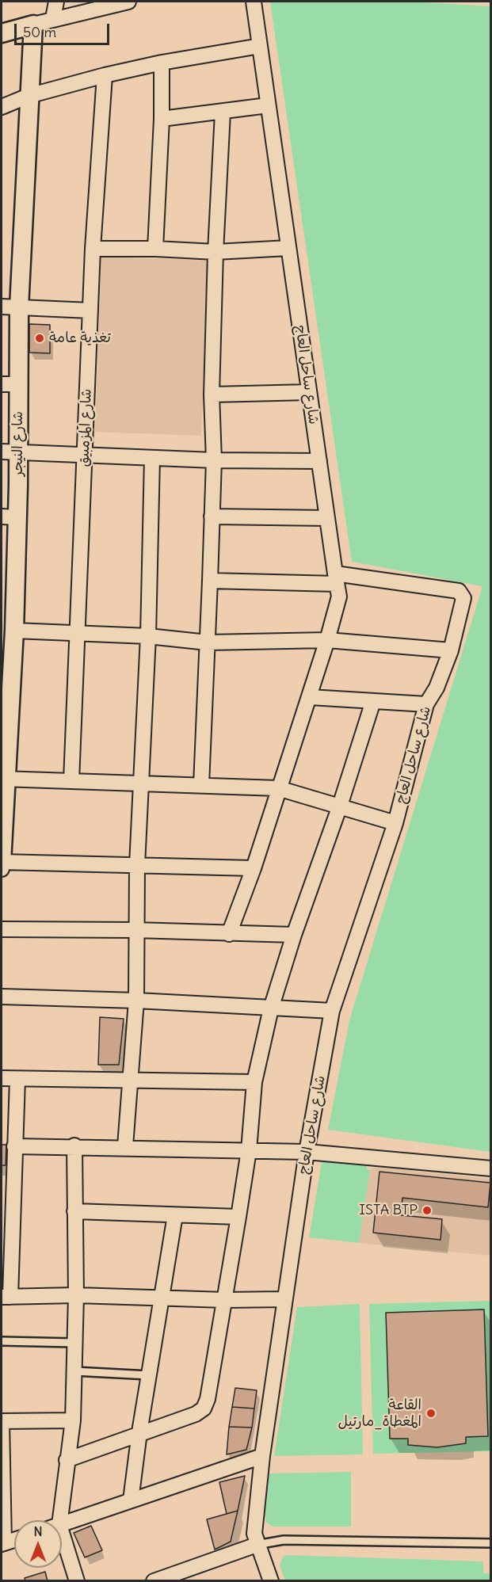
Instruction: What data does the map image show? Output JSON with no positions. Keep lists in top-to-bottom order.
{
  "streets": {
    "street": ["شارع ساحل العاج", "شارع المزمبيق", "شارع النيجر"]
  },
  "places": ["تغذية عامة", "ISTA BTP", "القاعة المغطاة_مارتيل"],
  "scale_bar": "50 m",
  "north": "top"
}
